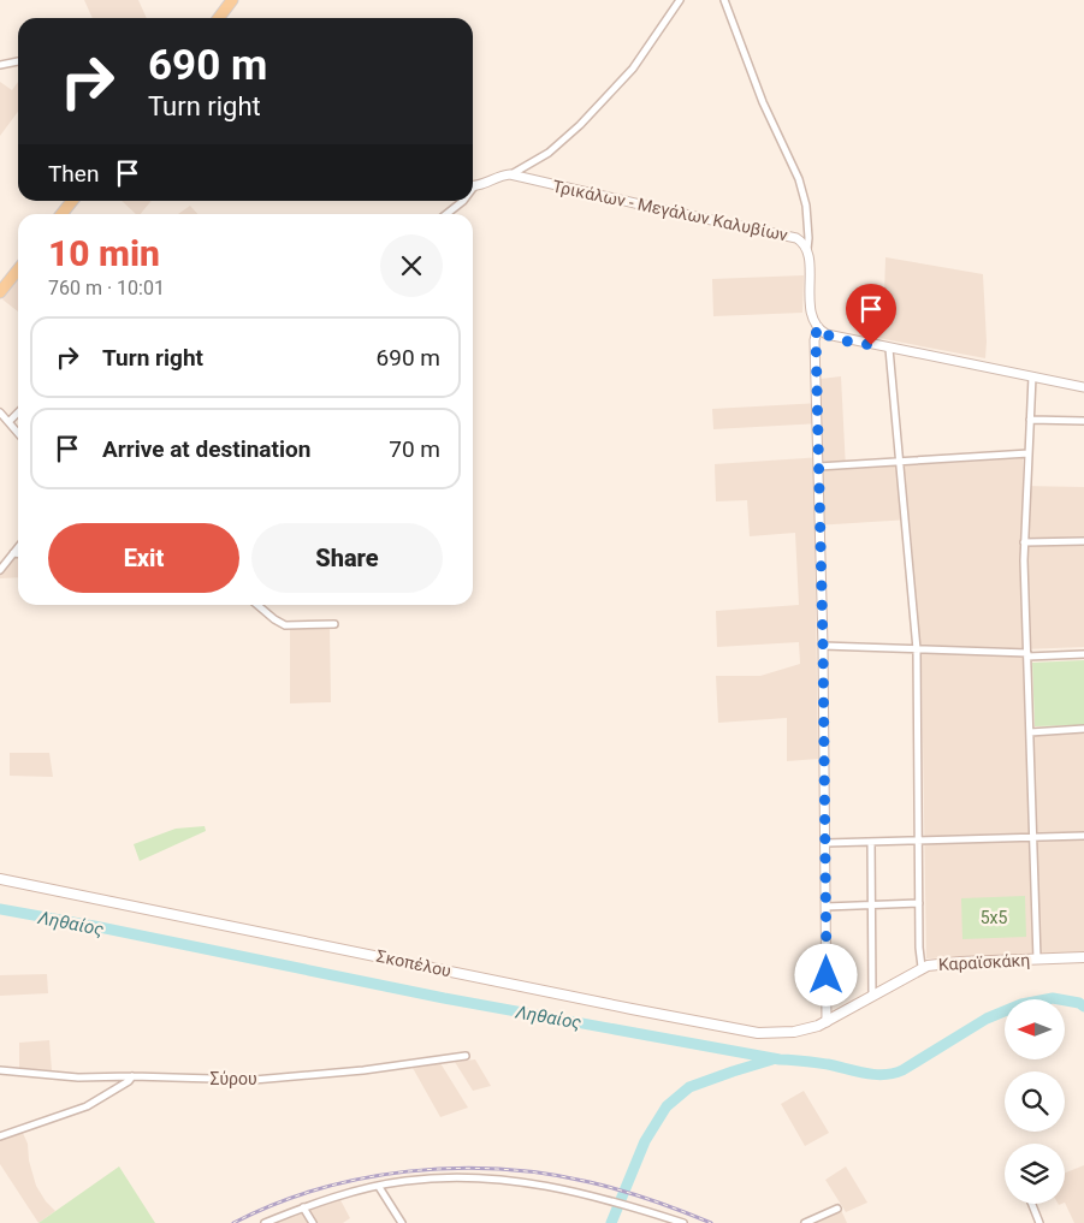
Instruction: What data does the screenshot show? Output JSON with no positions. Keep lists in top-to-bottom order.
{
  "streets": {
    "main road": ["Καραϊσκάκη", "Σκοπέλου"],
    "street": ["Τρικάλων - Μεγάλων Καλυβίων", "Σύρου"]
  },
  "crossings": [
    ["Καραϊσκάκη", "Σκοπέλου"]
  ],
  "water": ["Ληθαίος"],
  "parks": ["5x5"],
  "north": "left",
  "page": {
    "turn": ["690 m", "Turn right"],
    "then": "Then",
    "heading": ["10 min", "760 m · 10:01"],
    "list": [
      {
        "name": "Turn right",
        "value": "690 m"
      },
      {
        "name": "Arrive at destination",
        "value": "70 m"
      }
    ],
    "buttons": ["Exit", "Share"]
  }
}
